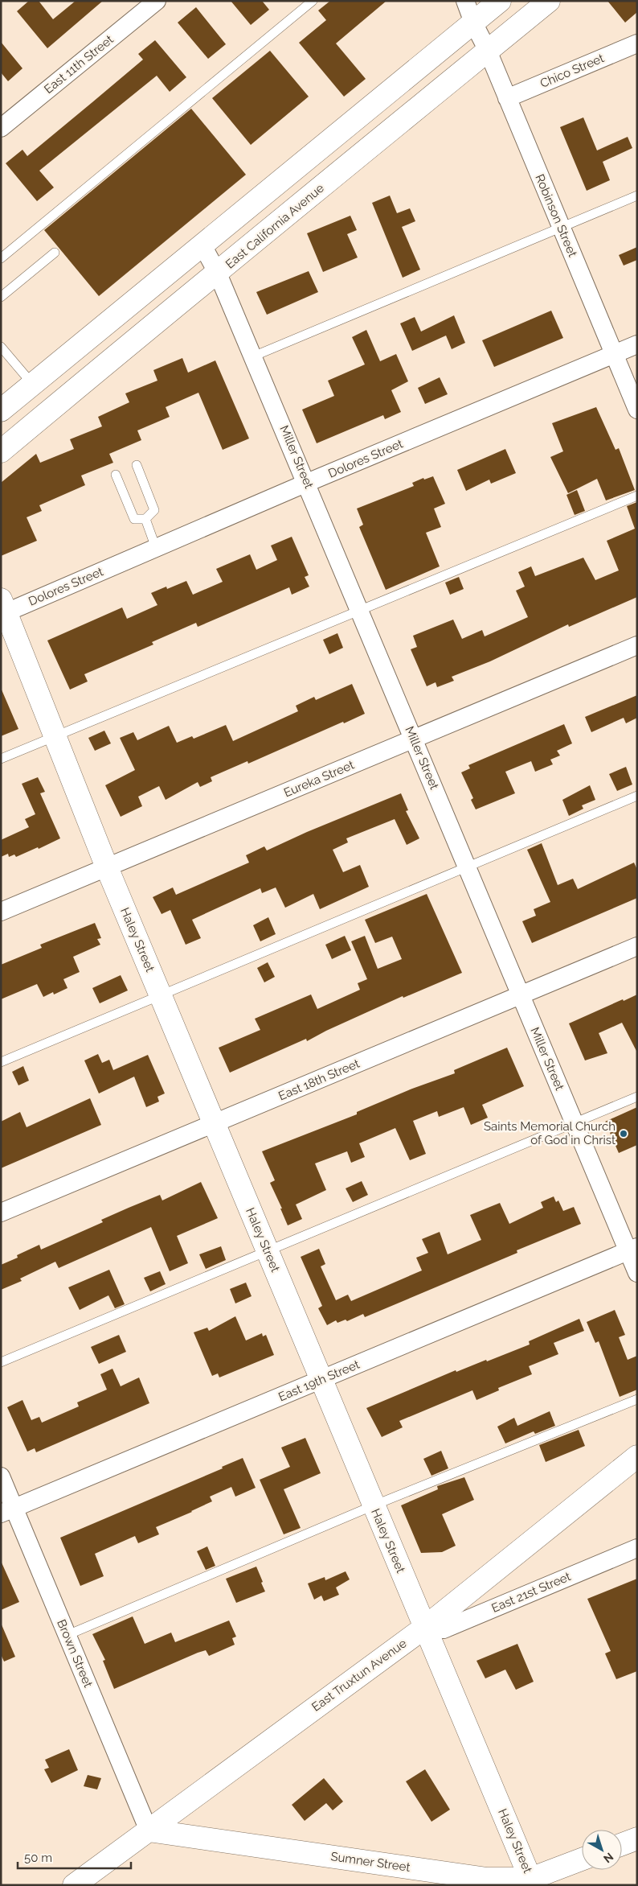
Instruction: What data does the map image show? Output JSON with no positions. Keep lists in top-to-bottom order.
{
  "streets": {
    "main road": [
      "East California Avenue",
      "Haley Street",
      "East Truxtun Avenue",
      "Sumner Street"
    ],
    "street": [
      "East 11th Street",
      "Chico Street",
      "Robinson Street",
      "Miller Street",
      "Dolores Street",
      "Eureka Street",
      "East 18th Street",
      "East 19th Street",
      "East 21st Street",
      "Brown Street"
    ]
  },
  "crossings": [
    ["Chico Street", "Robinson Street"],
    ["Robinson Street", "East California Avenue"],
    ["Robinson Street", "Dolores Street"],
    ["East California Avenue", "Miller Street"],
    ["Miller Street", "Dolores Street"],
    ["Miller Street", "Eureka Street"],
    ["Miller Street", "East 18th Street"],
    ["Miller Street", "East 19th Street"],
    ["Dolores Street", "Haley Street"],
    ["Eureka Street", "Haley Street"],
    ["Haley Street", "East 18th Street"],
    ["Haley Street", "East 19th Street"],
    ["Haley Street", "East 21st Street"],
    ["Haley Street", "East Truxtun Avenue"],
    ["Haley Street", "Sumner Street"],
    ["East 19th Street", "Brown Street"],
    ["East 21st Street", "East Truxtun Avenue"],
    ["Brown Street", "East Truxtun Avenue"],
    ["Brown Street", "Sumner Street"],
    ["East Truxtun Avenue", "Sumner Street"]
  ],
  "places": ["Saints Memorial Church of God in Christ"],
  "scale_bar": "50 m",
  "north": "bottom right"
}
